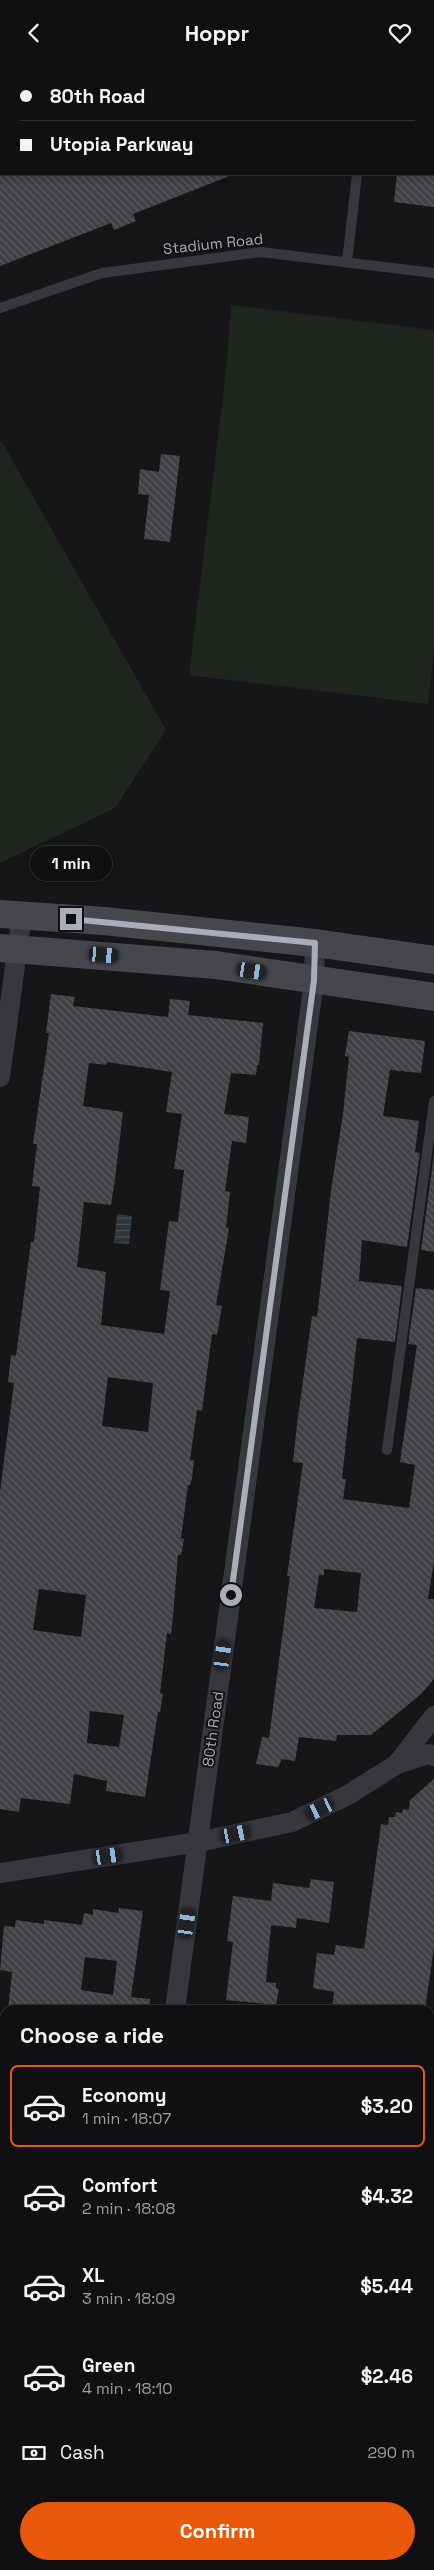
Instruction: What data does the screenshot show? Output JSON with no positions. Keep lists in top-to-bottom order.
{
  "streets": {
    "street": ["80th Road"],
    "lane": ["Stadium Road"]
  },
  "page": {
    "header": "Hoppr",
    "banner": ["80th Road", "Utopia Parkway"],
    "bubble": "1 min",
    "heading": "Choose a ride",
    "list": [
      {
        "name": "Economy",
        "note": "1 min · 18:07",
        "value": "$3.20"
      },
      {
        "name": "Comfort",
        "note": "2 min · 18:08",
        "value": "$4.32"
      },
      {
        "name": "XL",
        "note": "3 min · 18:09",
        "value": "$5.44"
      },
      {
        "name": "Green",
        "note": "4 min · 18:10",
        "value": "$2.46"
      }
    ],
    "pay": ["Cash", "290 m"],
    "buttons": "Confirm"
  }
}
